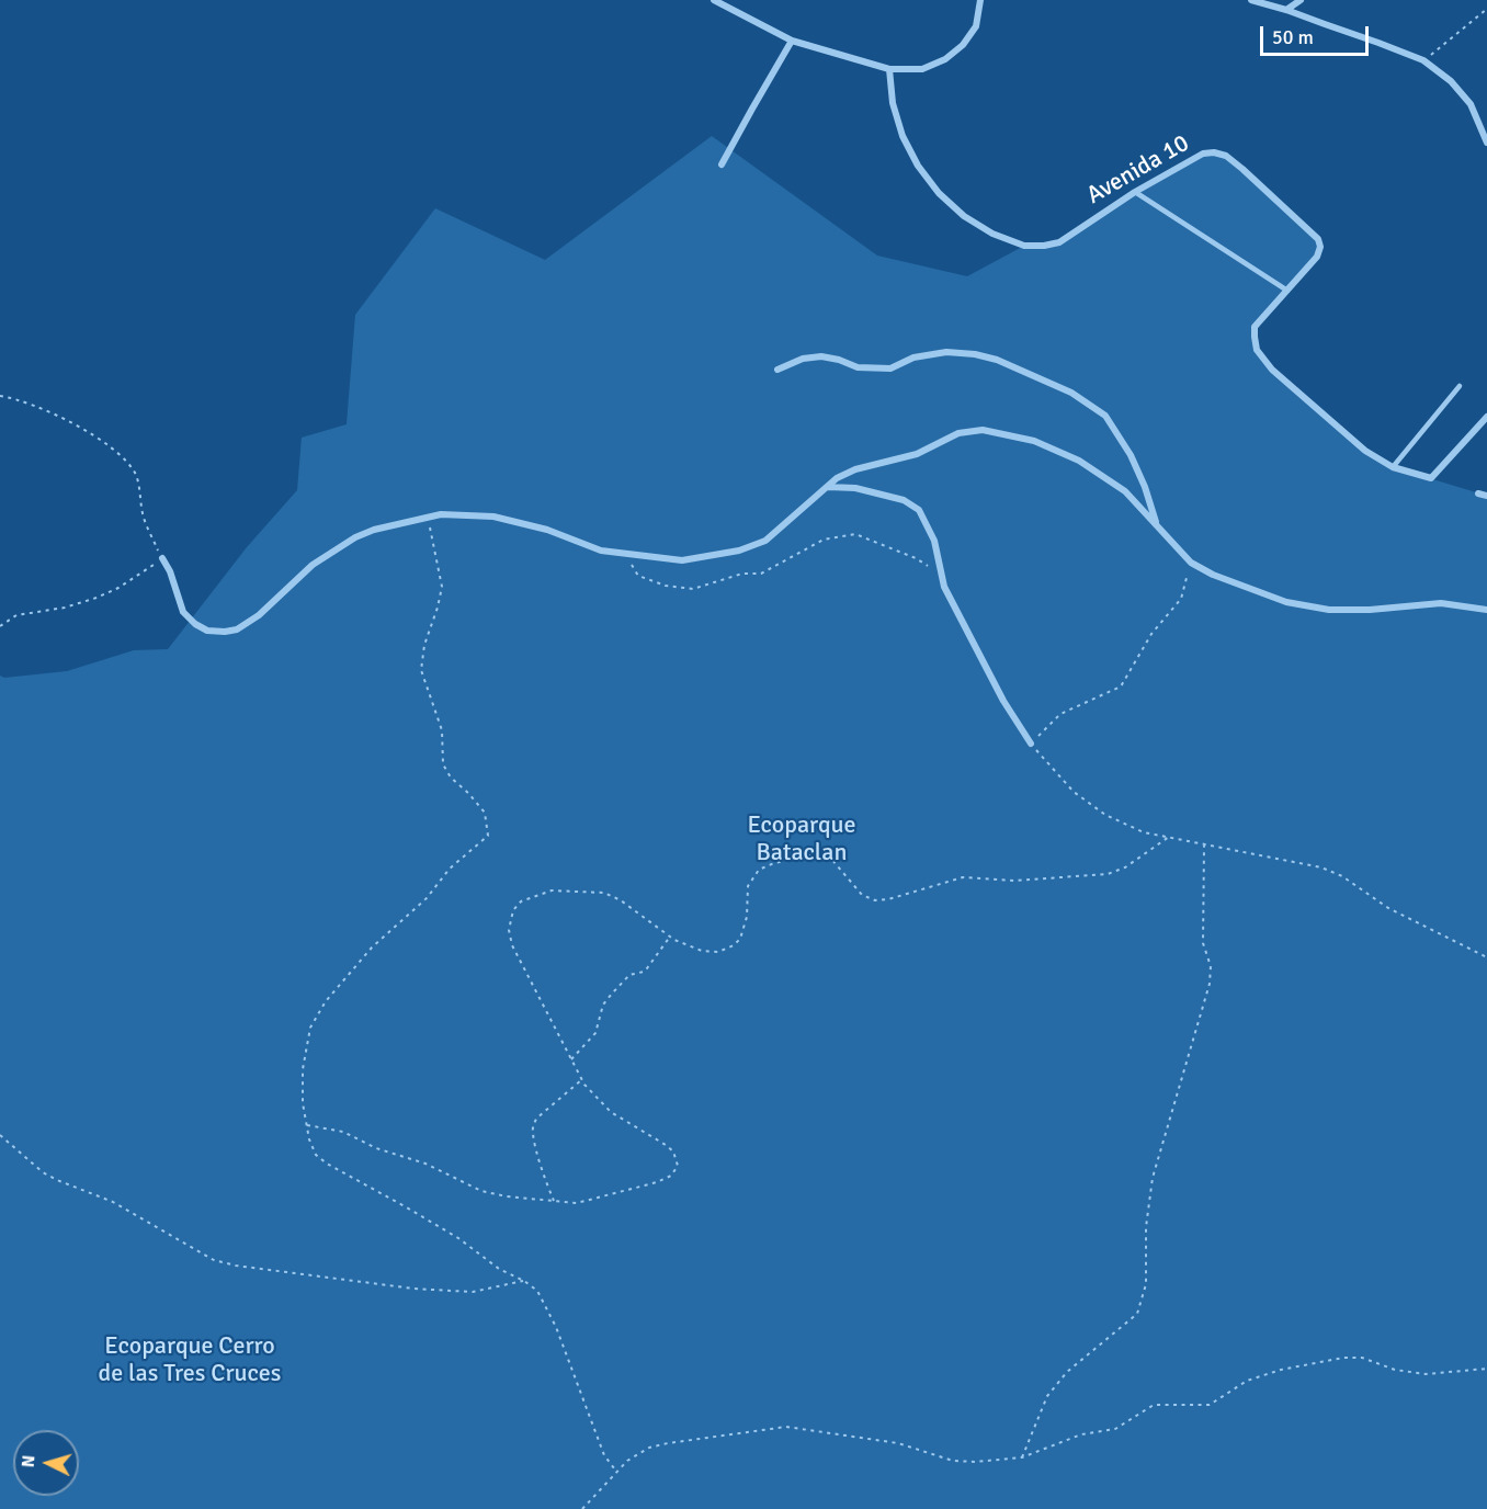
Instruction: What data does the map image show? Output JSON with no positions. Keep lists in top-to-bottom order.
{
  "streets": {
    "street": ["Avenida 10"]
  },
  "parks": ["Ecoparque Bataclan", "Ecoparque Cerro de las Tres Cruces"],
  "scale_bar": "50 m",
  "north": "left"
}
